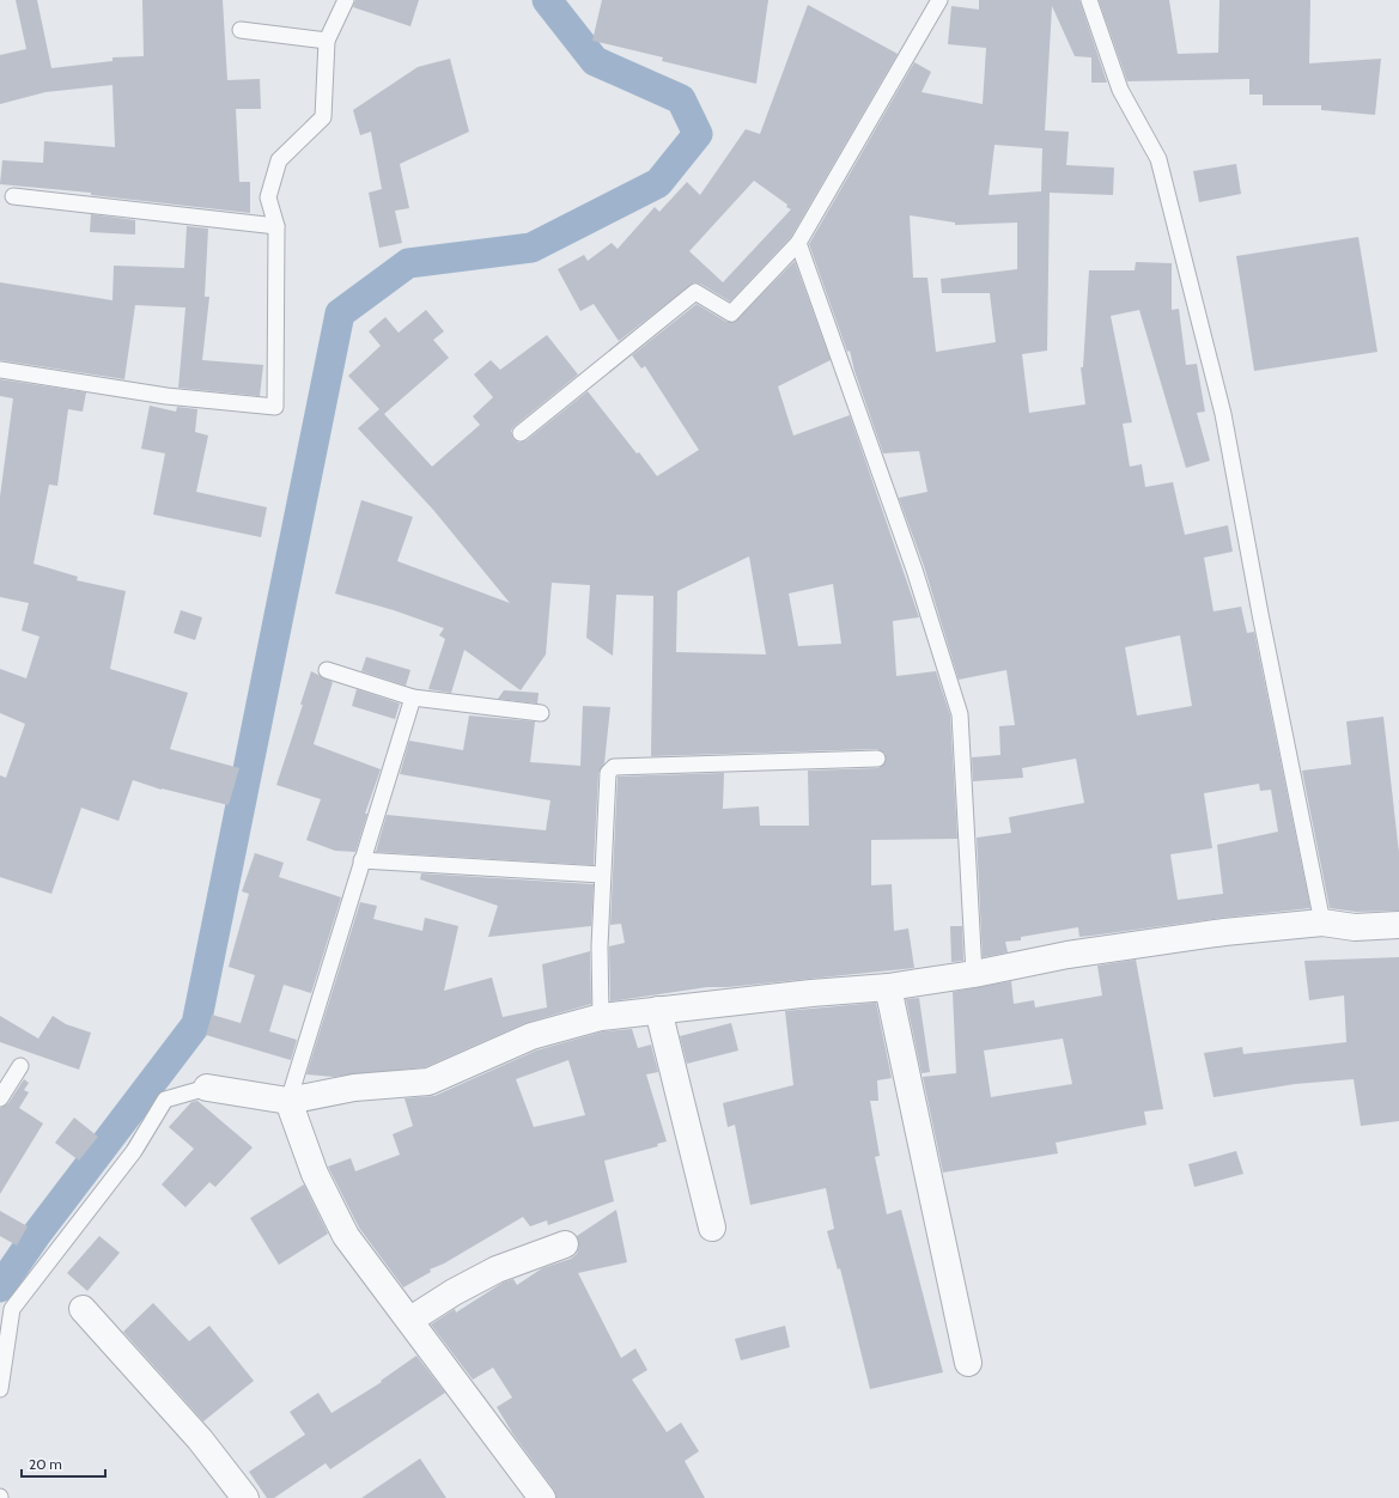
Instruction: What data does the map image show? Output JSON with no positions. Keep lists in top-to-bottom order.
{
  "scale_bar": "20 m"
}
